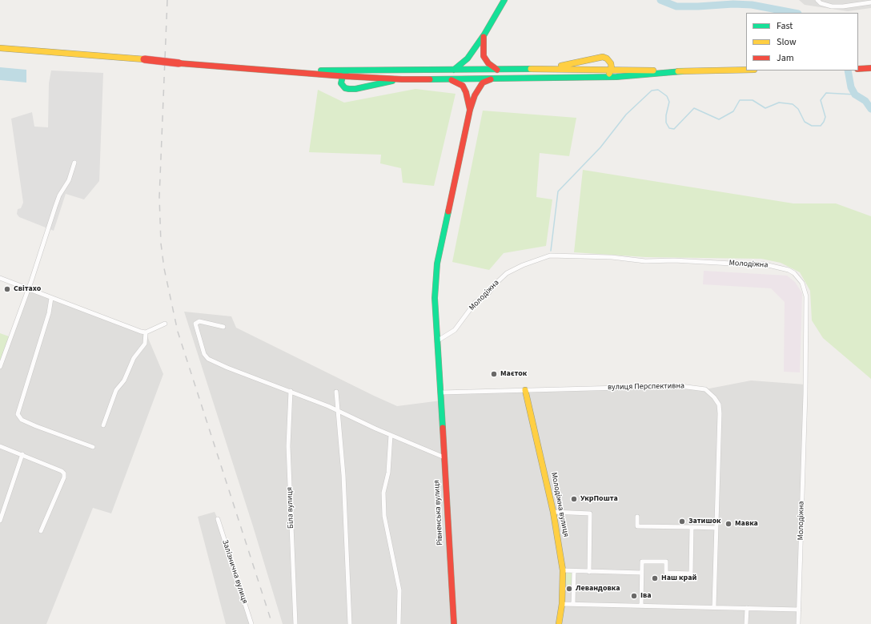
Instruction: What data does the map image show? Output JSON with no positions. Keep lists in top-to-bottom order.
{
  "streets": {
    "main road": ["Молодіжна вулиця", "Рівненська вулиця"],
    "street": [
      "Молодіжна",
      "вулиця Перспективна",
      "Біла вулиця",
      "Залізнична вулиця"
    ]
  },
  "crossings": [
    ["Молодіжна", "Рівненська вулиця"],
    ["вулиця Перспективна", "Молодіжна вулиця"],
    ["вулиця Перспективна", "Рівненська вулиця"]
  ],
  "places": [
    "Світахо",
    "Маєток",
    "УкрПошта",
    "Затишок",
    "Мавка",
    "Наш край",
    "Левандовка",
    "Іва"
  ],
  "legend": ["Fast", "Slow", "Jam"]
}
